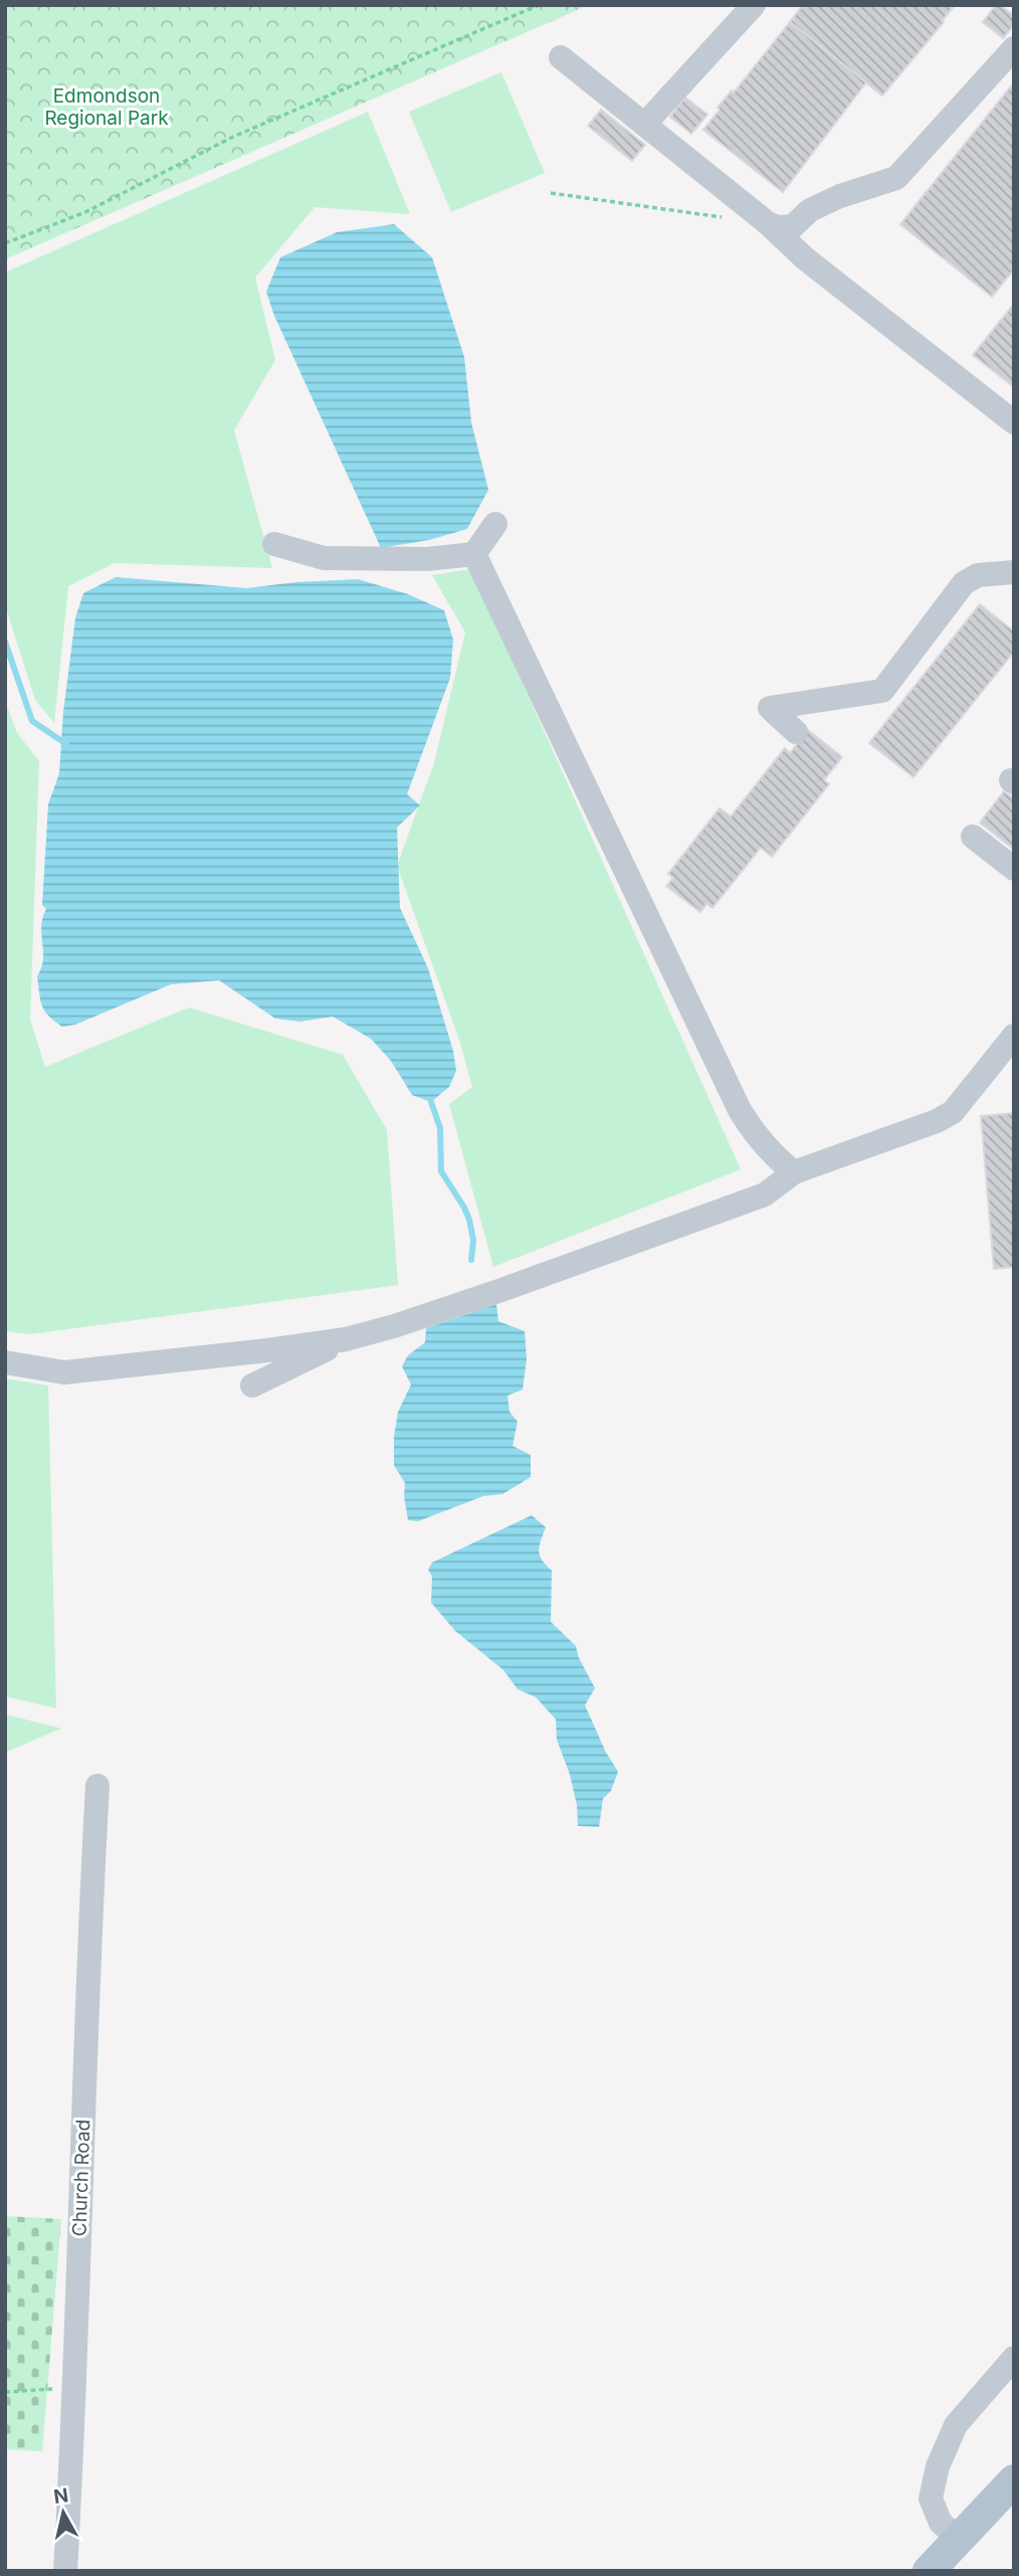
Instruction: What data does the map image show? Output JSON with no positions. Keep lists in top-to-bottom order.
{
  "streets": {
    "street": ["Church Road"]
  },
  "parks": ["Edmondson Regional Park"],
  "north": "top"
}
